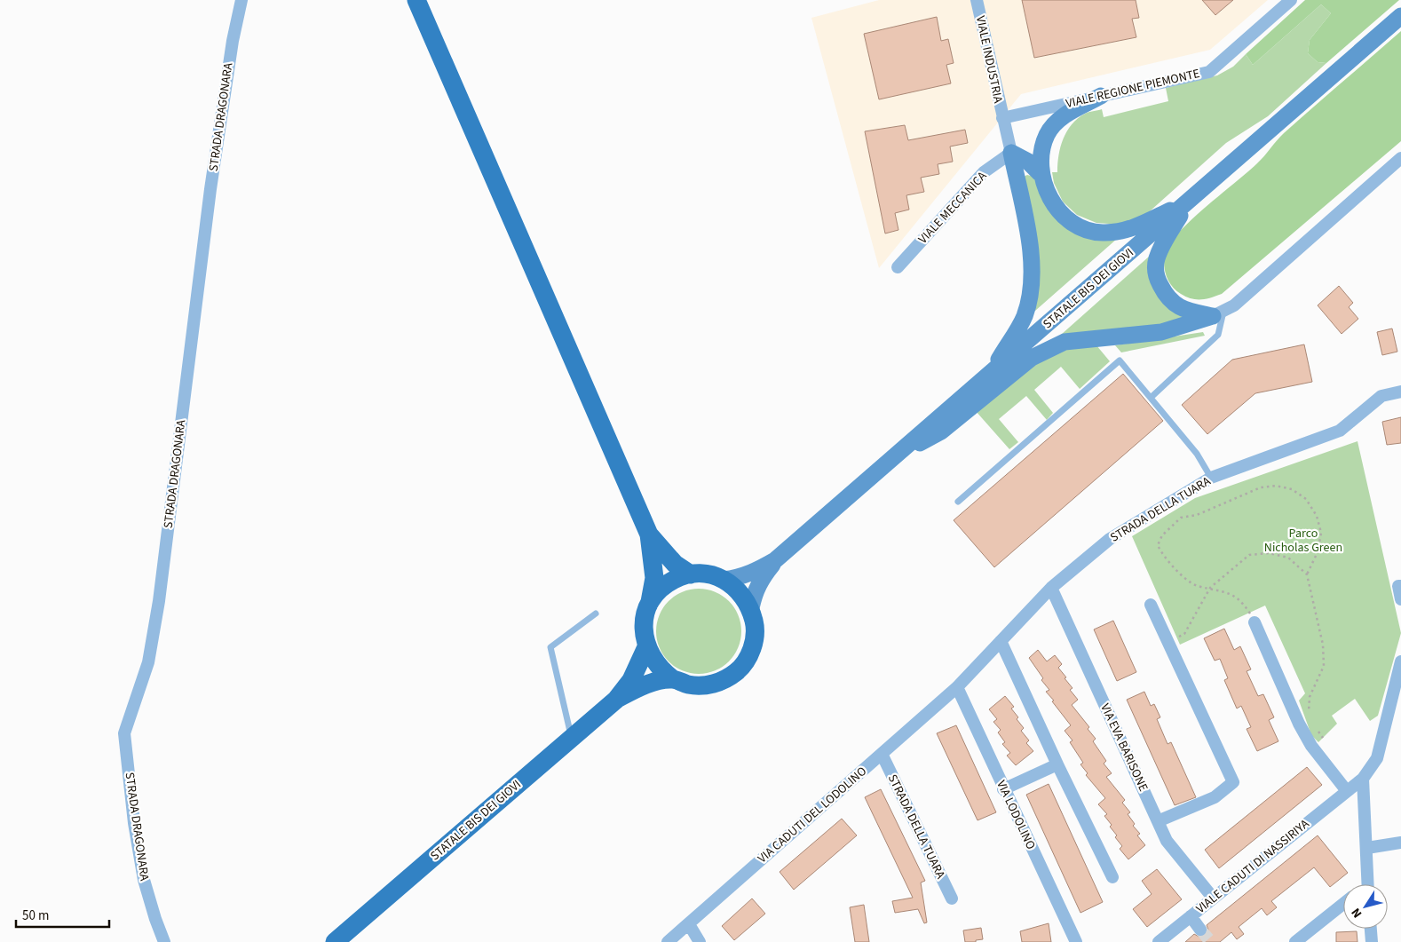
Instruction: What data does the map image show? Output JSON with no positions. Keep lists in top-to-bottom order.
{
  "streets": {
    "main road": ["STATALE BIS DEI GIOVI"],
    "street": [
      "VIALE INDUSTRIA",
      "VIALE REGIONE PIEMONTE",
      "STRADA DRAGONARA",
      "VIALE MECCANICA",
      "STRADA DELLA TUARA",
      "VIA EVA BARISONE",
      "VIA CADUTI DEL LODOLINO",
      "VIA LODOLINO",
      "VIALE CADUTI DI NASSIRIYA"
    ]
  },
  "crossings": [
    ["VIALE INDUSTRIA", "VIALE REGIONE PIEMONTE"],
    ["VIALE INDUSTRIA", "VIALE MECCANICA"],
    ["STRADA DELLA TUARA", "VIA EVA BARISONE"],
    ["STRADA DELLA TUARA", "VIA CADUTI DEL LODOLINO"],
    ["STRADA DELLA TUARA", "VIA LODOLINO"],
    ["VIA EVA BARISONE", "VIALE CADUTI DI NASSIRIYA"],
    ["VIA CADUTI DEL LODOLINO", "VIA LODOLINO"]
  ],
  "parks": ["Parco Nicholas Green"],
  "scale_bar": "50 m",
  "north": "bottom left"
}
